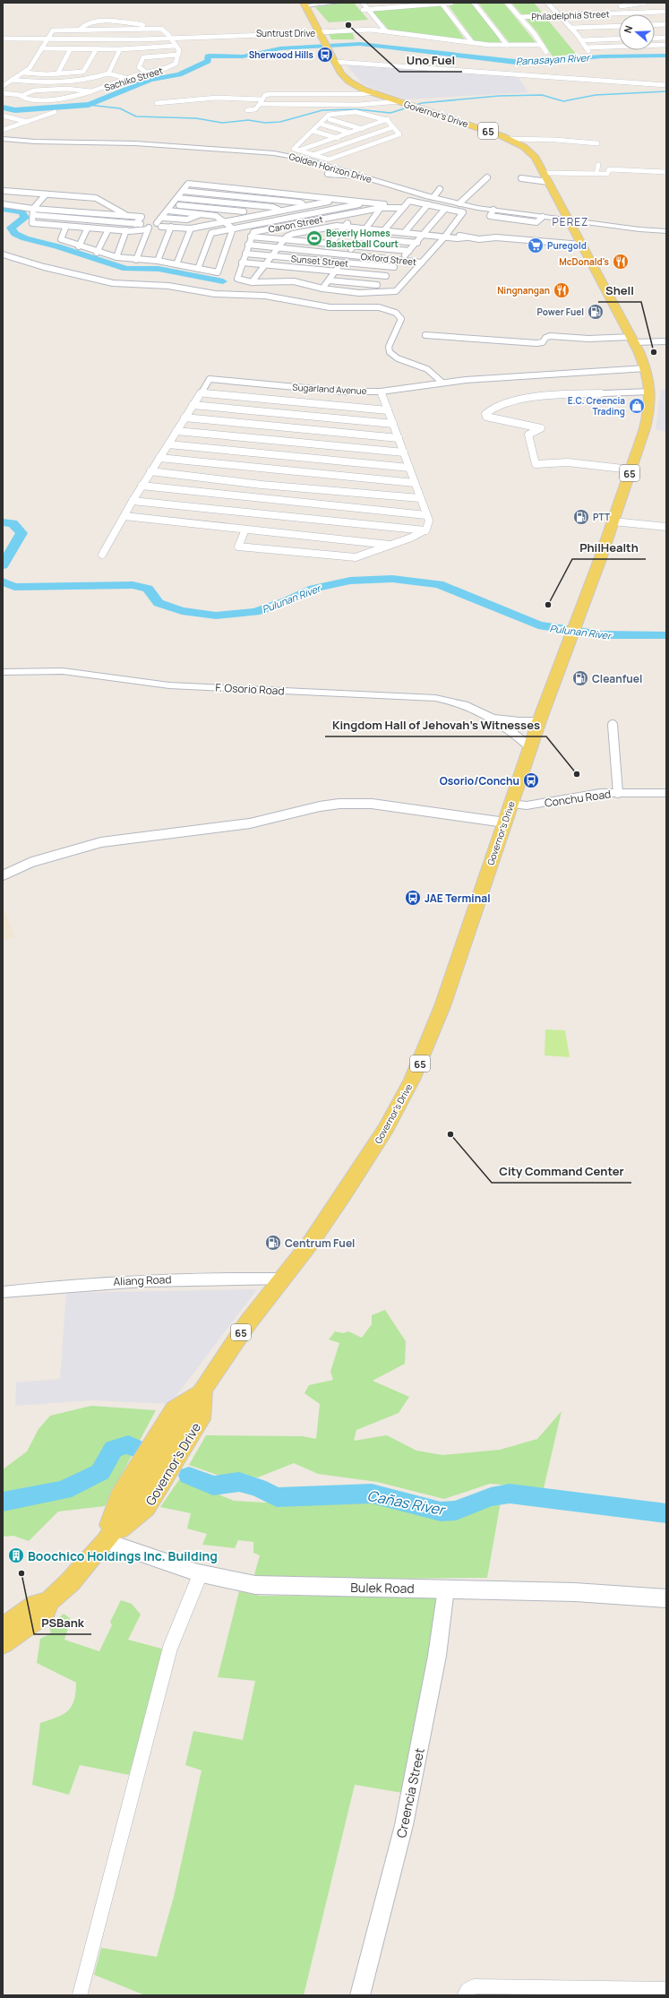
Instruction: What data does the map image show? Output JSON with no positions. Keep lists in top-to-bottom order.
{
  "streets": {
    "main road": [
      "Governor's Drive",
      "65",
      "Conchu Road",
      "Bulek Road"
    ],
    "street": [
      "Philadelphia Street",
      "Suntrust Drive",
      "Sachiko Street",
      "Golden Horizon Drive",
      "Canon Street",
      "Oxford Street",
      "Sunset Street",
      "Sugarland Avenue",
      "F. Osorio Road",
      "Aliang Road",
      "Creencia Street"
    ]
  },
  "crossings": [
    ["Suntrust Drive", "Governor's Drive"],
    ["Governor's Drive", "Golden Horizon Drive"],
    ["Governor's Drive", "Sugarland Avenue"],
    ["Governor's Drive", "F. Osorio Road"],
    ["Governor's Drive", "Conchu Road"],
    ["Governor's Drive", "Aliang Road"],
    ["Governor's Drive", "Bulek Road"],
    ["Bulek Road", "Creencia Street"]
  ],
  "districts": ["PEREZ"],
  "water": ["Panasayan River", "Pulunan River", "Cañas River"],
  "places": {
    "other": [
      "Uno Fuel",
      "Shell",
      "PhilHealth",
      "Kingdom Hall of Jehovah's Witnesses",
      "City Command Center",
      "PSBank"
    ],
    "bus stop": ["Sherwood Hills", "Osorio/Conchu", "JAE Terminal"],
    "sports": ["Beverly Homes Basketball Court"],
    "supermarket": ["Puregold"],
    "restaurant": ["McDonald's", "Ningnangan"],
    "fuel station": [
      "Power Fuel",
      "PTT",
      "Cleanfuel",
      "Centrum Fuel"
    ],
    "shop": ["E.C. Creencia Trading"],
    "building": ["Boochico Holdings Inc. Building"]
  },
  "north": "left"
}
